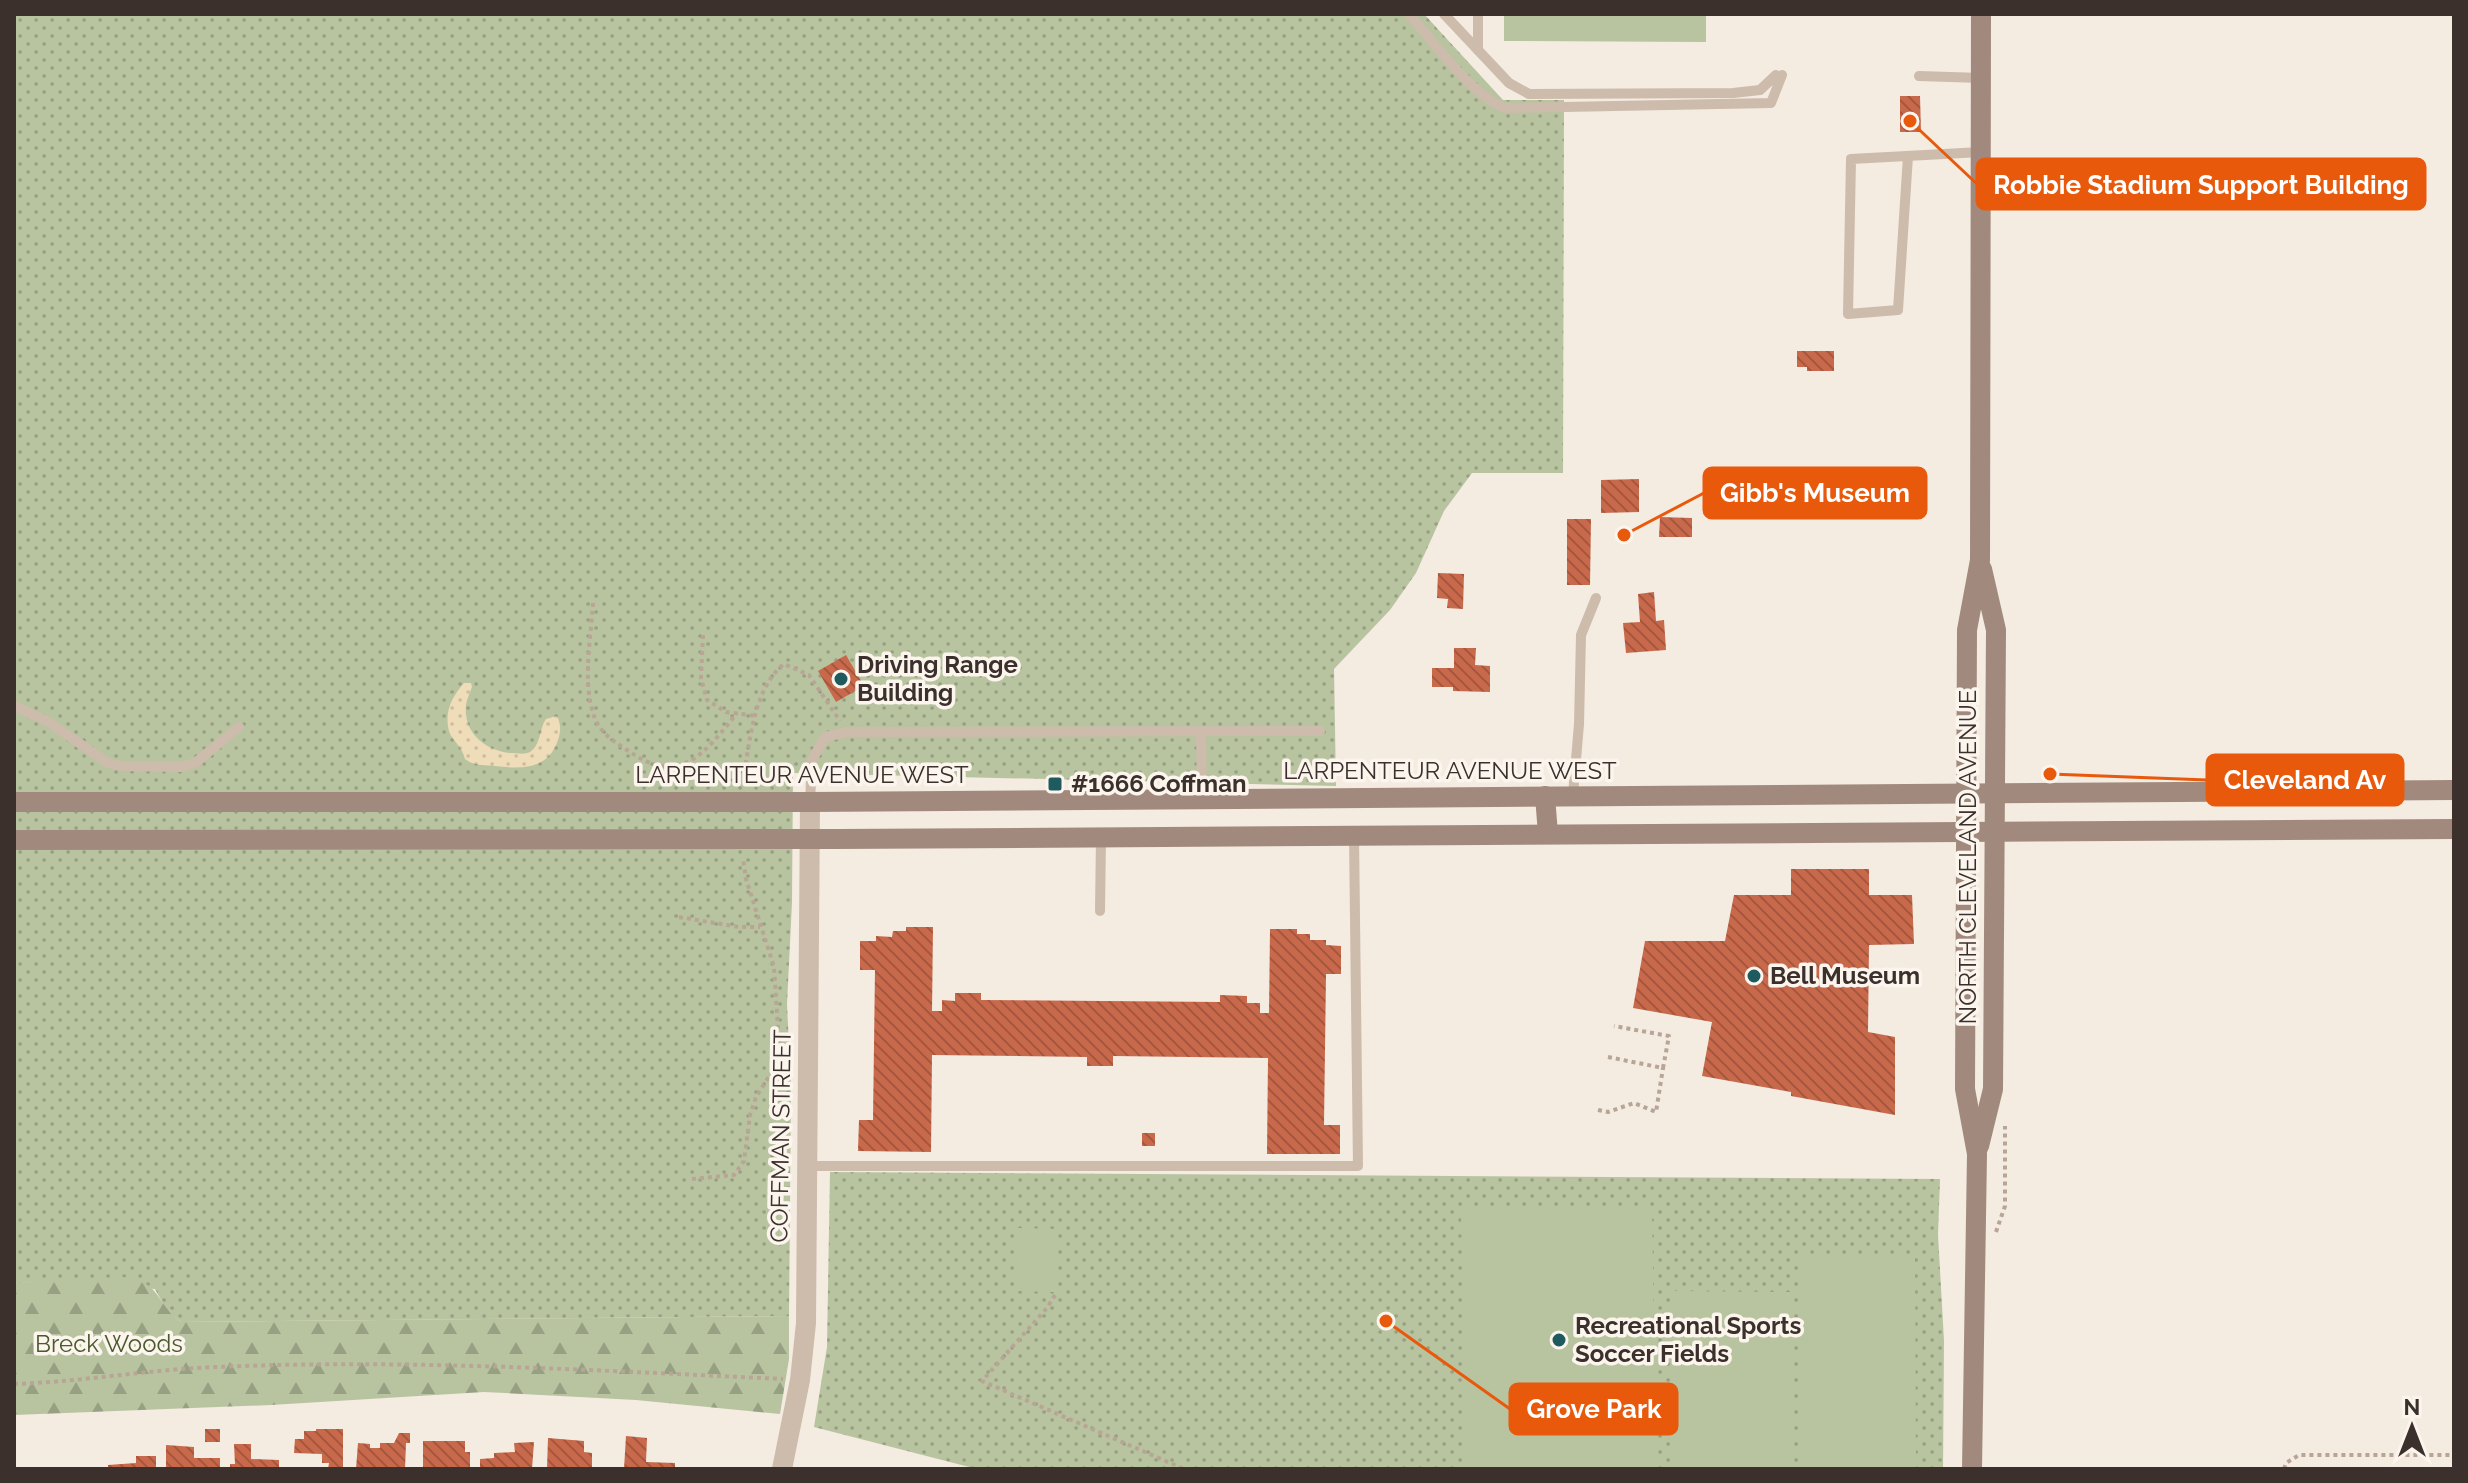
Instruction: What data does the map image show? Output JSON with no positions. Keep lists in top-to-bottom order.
{
  "streets": {
    "main road": ["LARPENTEUR AVENUE WEST", "NORTH CLEVELAND AVENUE"],
    "street": ["COFFMAN STREET"]
  },
  "crossings": [
    ["LARPENTEUR AVENUE WEST", "NORTH CLEVELAND AVENUE"],
    ["LARPENTEUR AVENUE WEST", "COFFMAN STREET"]
  ],
  "parks": ["Breck Woods"],
  "places": {
    "other": [
      "Robbie Stadium Support Building",
      "Gibb's Museum",
      "Driving Range Building",
      "Cleveland Av",
      "Bell Museum",
      "Grove Park",
      "Recreational Sports Soccer Fields"
    ],
    "transit": ["#1666 Coffman"]
  },
  "north": "top"
}
